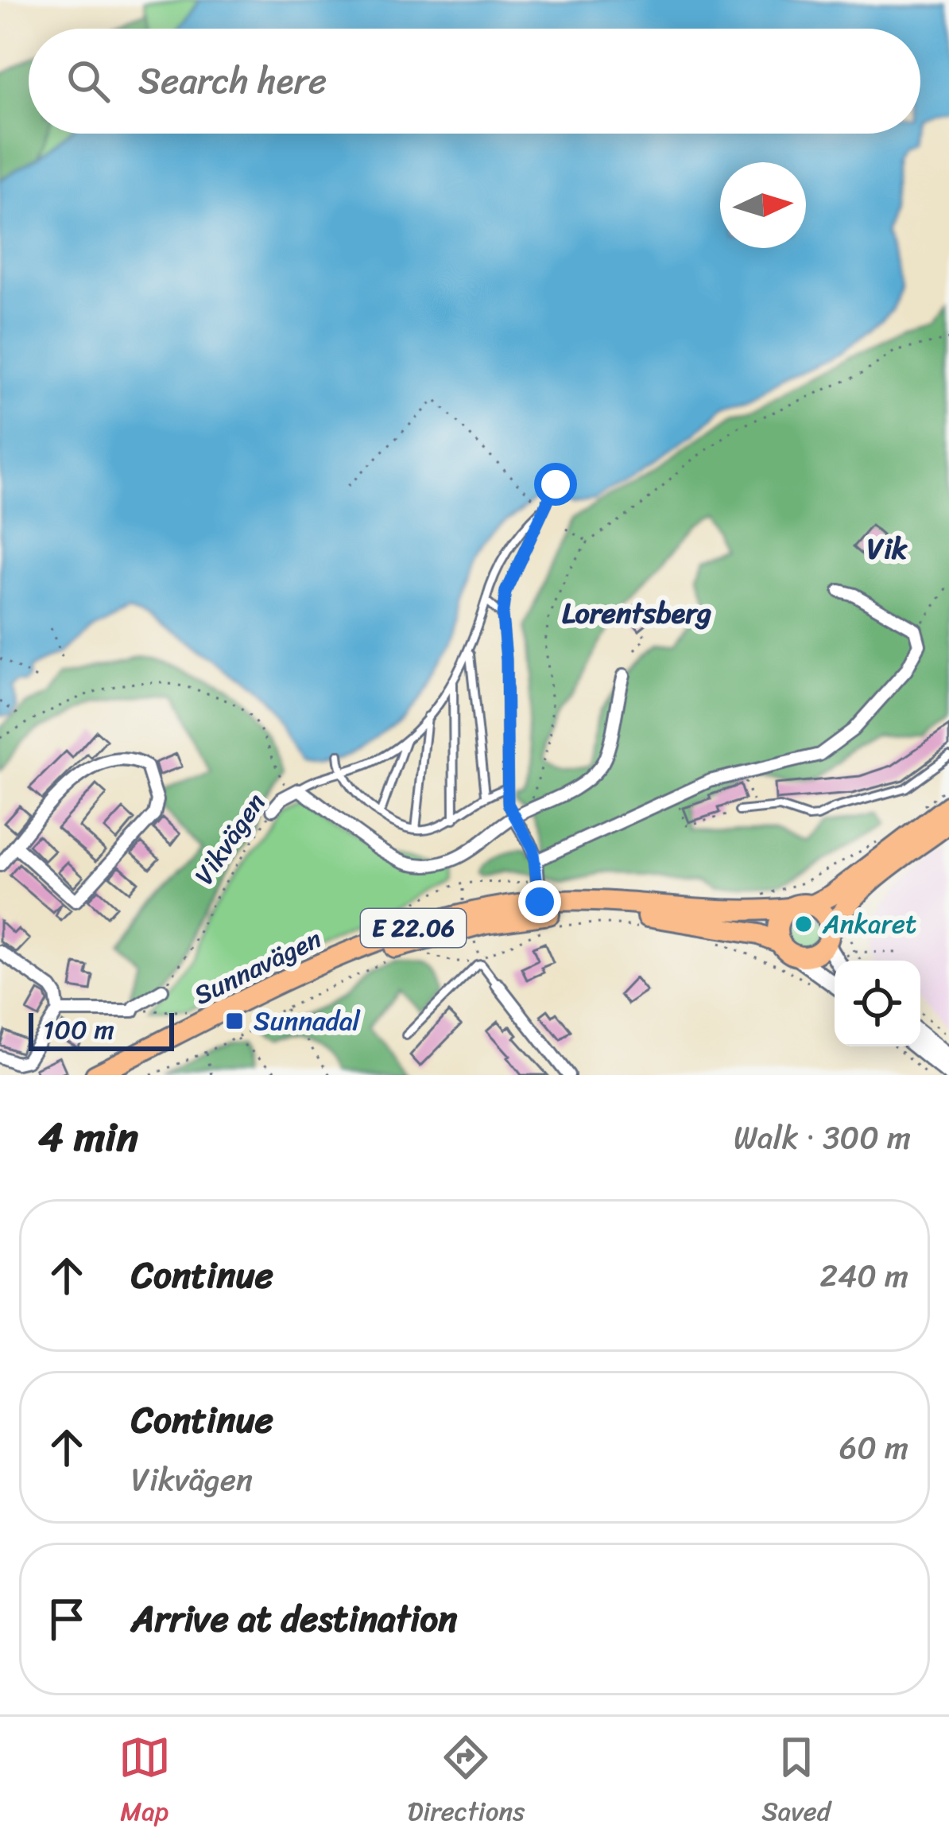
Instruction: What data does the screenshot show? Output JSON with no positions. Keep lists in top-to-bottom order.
{
  "streets": {
    "highway": ["E 22.06", "Sunnavägen"],
    "street": ["Vikvägen"]
  },
  "crossings": [
    ["E 22.06", "Sunnavägen"]
  ],
  "districts": ["Vik", "Lorentsberg"],
  "places": {
    "other": ["Ankaret"],
    "transit": ["Sunnadal"]
  },
  "scale_bar": "100 m",
  "north": "right",
  "page": {
    "search": "Search here",
    "scale": "100 m",
    "heading": ["4 min", "Walk · 300 m"],
    "list": [
      ["Continue", "240 m"],
      ["Continue", "Vikvägen", "60 m"],
      "Arrive at destination"
    ],
    "nav": ["Map", "Directions", "Saved"]
  }
}
